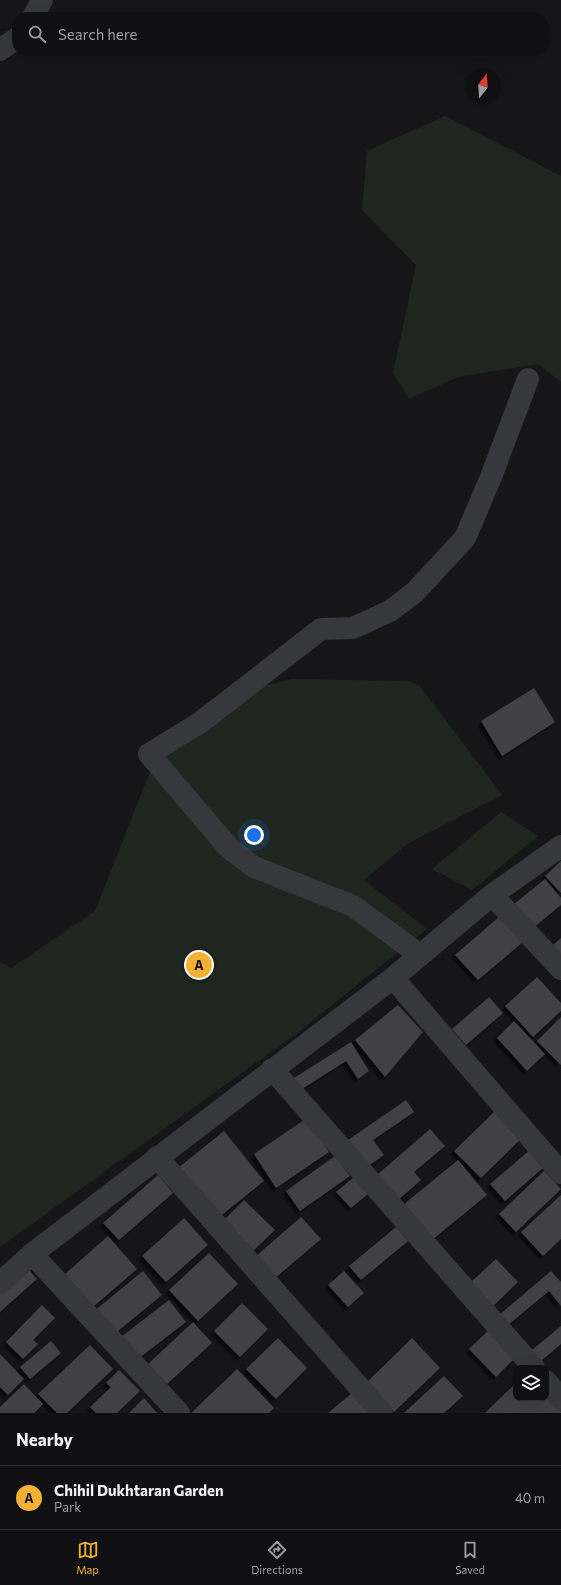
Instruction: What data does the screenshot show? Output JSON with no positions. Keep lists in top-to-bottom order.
{
  "north": "top",
  "page": {
    "search": "Search here",
    "pins": "A",
    "heading": "Nearby",
    "list": [
      {
        "mark": "A",
        "name": "Chihil Dukhtaran Garden",
        "note": "Park",
        "value": "40 m"
      }
    ],
    "nav": ["Map", "Directions", "Saved"]
  }
}
